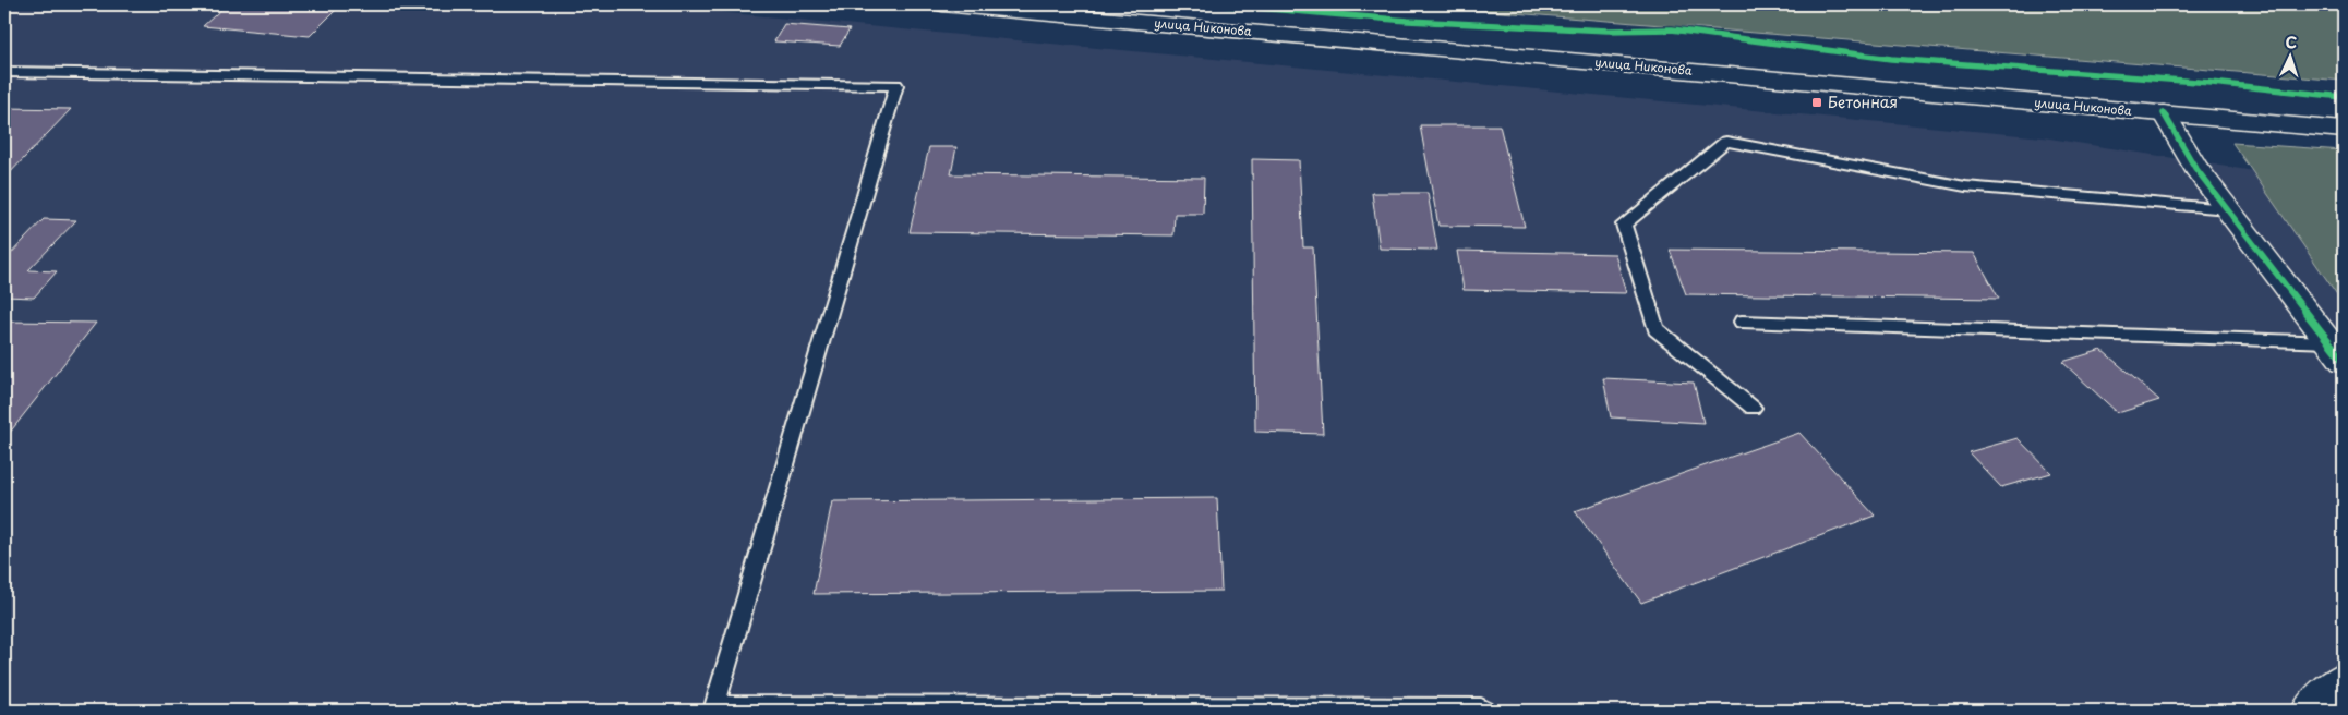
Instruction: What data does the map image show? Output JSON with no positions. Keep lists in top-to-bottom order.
{
  "streets": {
    "main road": ["улица Никонова"]
  },
  "places": {
    "transit": ["Бетонная"]
  },
  "north": "top"
}
